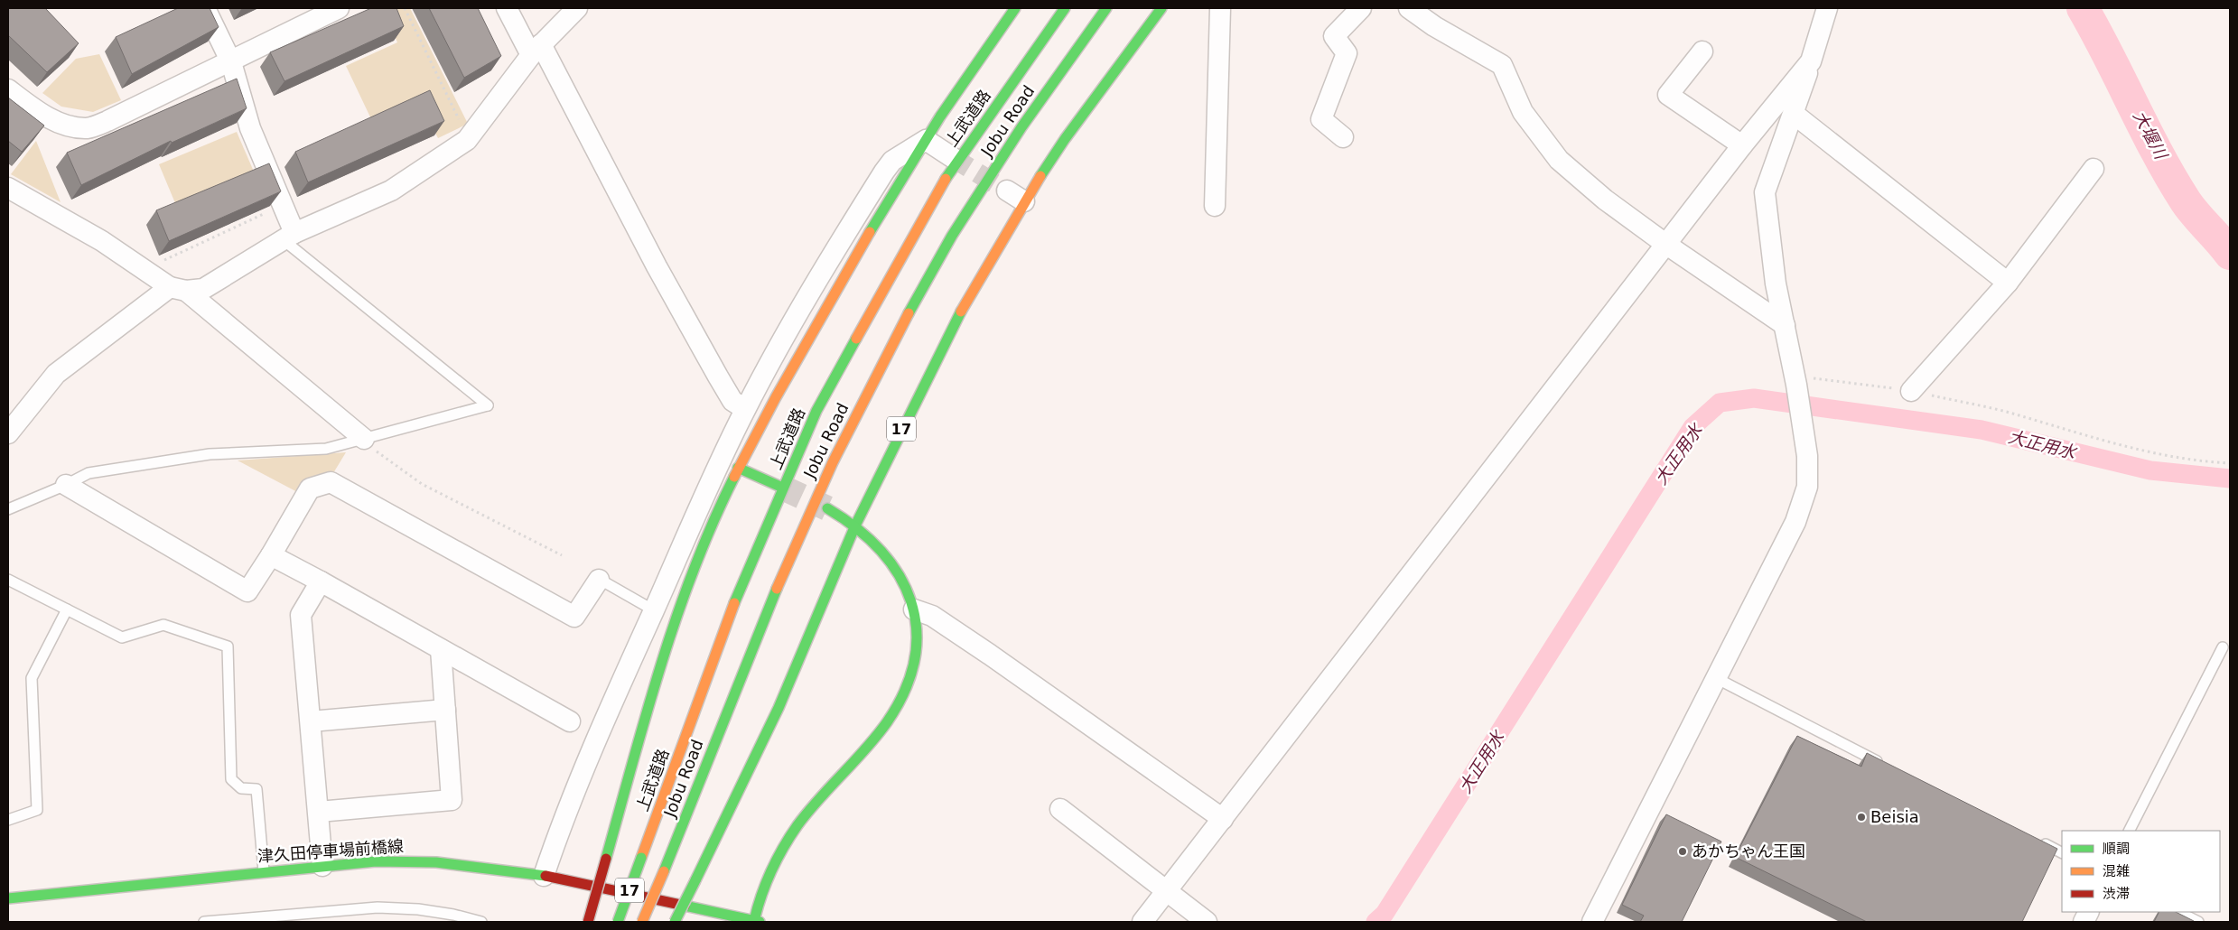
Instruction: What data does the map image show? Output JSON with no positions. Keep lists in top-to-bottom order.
{
  "streets": {
    "main road": [
      "上武道路",
      "Jobu Road",
      "17",
      "津久田停車場前橋線"
    ]
  },
  "water": ["大堰川", "大正用水"],
  "places": ["Beisia", "あかちゃん王国"],
  "legend": ["順調", "混雑", "渋滞"]
}
